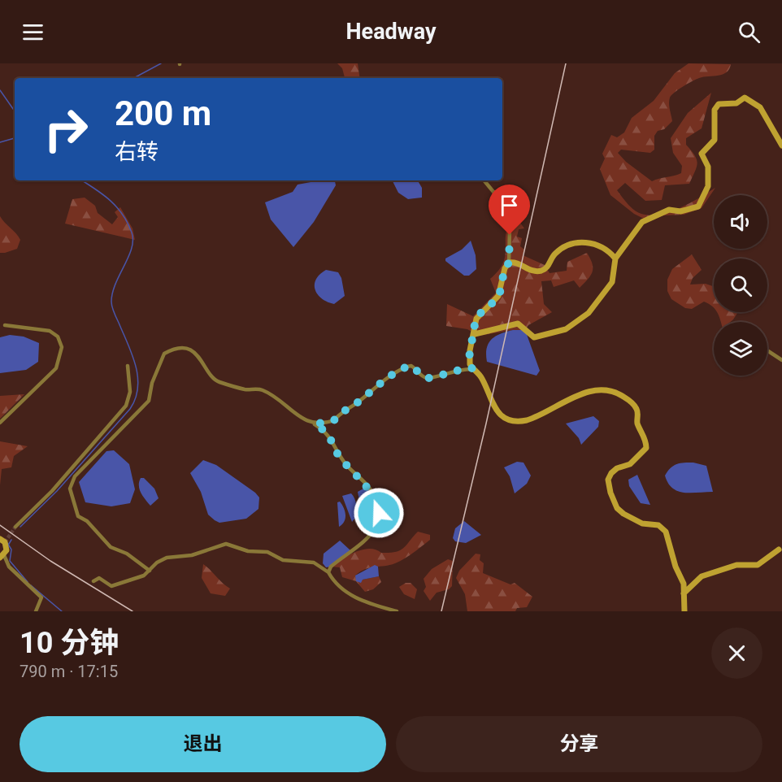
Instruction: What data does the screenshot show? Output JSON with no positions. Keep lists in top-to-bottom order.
{
  "page": {
    "header": "Headway",
    "turn": ["200 m", "右转"],
    "heading": ["10 分钟", "790 m · 17:15"],
    "buttons": ["退出", "分享"]
  }
}
